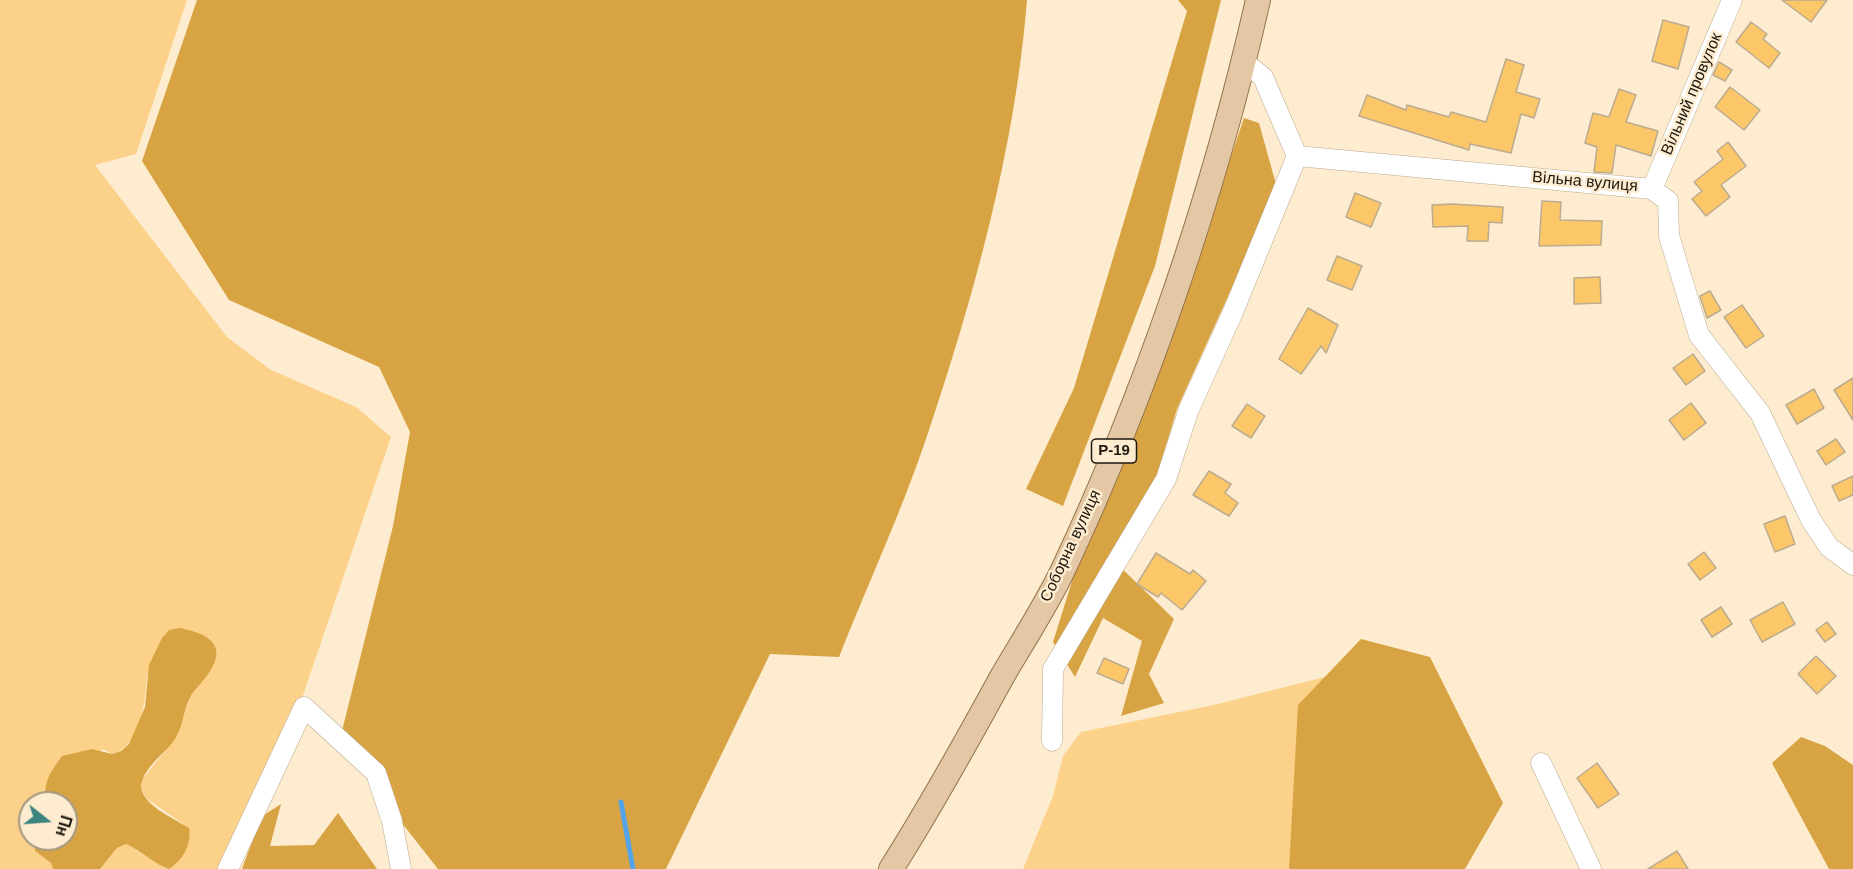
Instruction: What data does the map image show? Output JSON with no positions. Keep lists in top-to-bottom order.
{
  "streets": {
    "main road": ["Р-19", "Соборна вулиця"],
    "street": ["Вільний провулок", "Вільна вулиця"]
  },
  "crossings": [
    ["Вільний провулок", "Вільна вулиця"]
  ],
  "north": "right"
}
